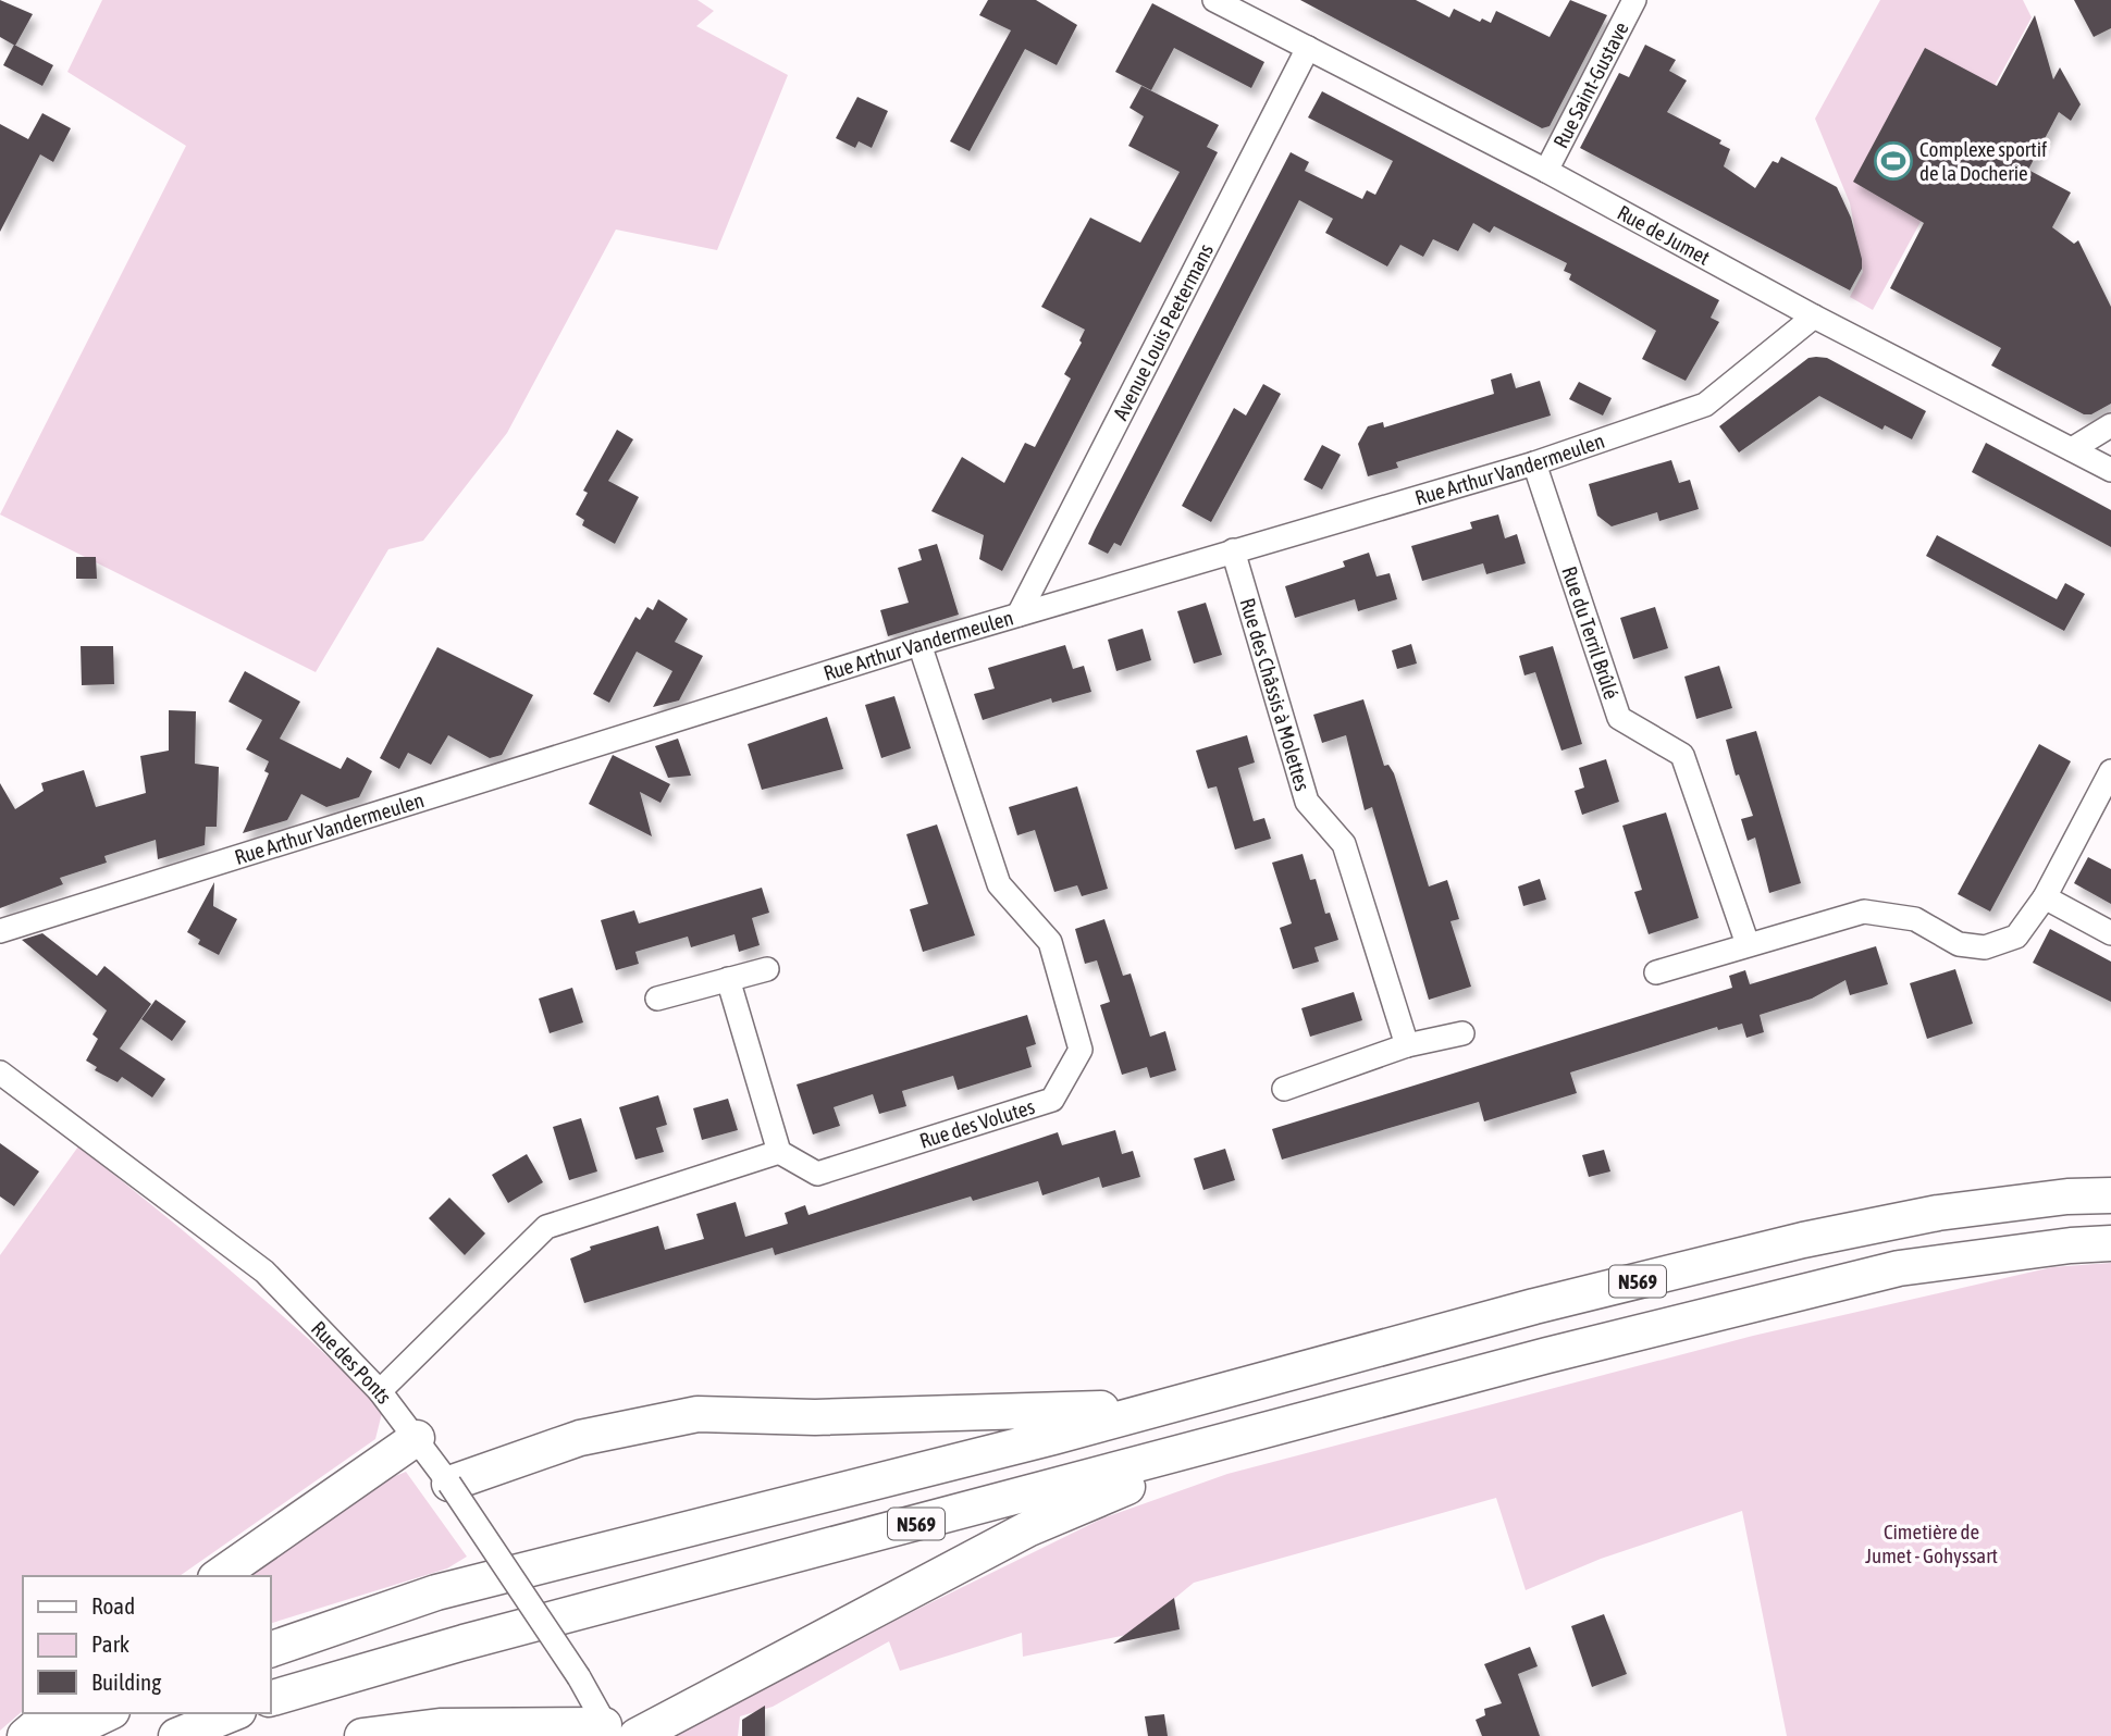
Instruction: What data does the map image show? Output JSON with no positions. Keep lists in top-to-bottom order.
{
  "streets": {
    "highway": ["N569"],
    "street": [
      "Rue Saint-Gustave",
      "Rue de Jumet",
      "Avenue Louis Peetermans",
      "Rue Arthur Vandermeulen",
      "Rue du Terril Brûlé",
      "Rue des Châssis à Molettes",
      "Rue des Volutes",
      "Rue des Ponts"
    ]
  },
  "crossings": [
    ["Rue Saint-Gustave", "Rue de Jumet"],
    ["Rue de Jumet", "Avenue Louis Peetermans"],
    ["Rue de Jumet", "Rue Arthur Vandermeulen"],
    ["Avenue Louis Peetermans", "Rue Arthur Vandermeulen"],
    ["Rue Arthur Vandermeulen", "Rue du Terril Brûlé"],
    ["Rue Arthur Vandermeulen", "Rue des Châssis à Molettes"],
    ["Rue Arthur Vandermeulen", "Rue des Volutes"]
  ],
  "parks": ["Cimetière de Jumet - Gohyssart"],
  "places": {
    "sports": ["Complexe sportif de la Docherie"]
  },
  "legend": ["Road", "Park", "Building"]
}
